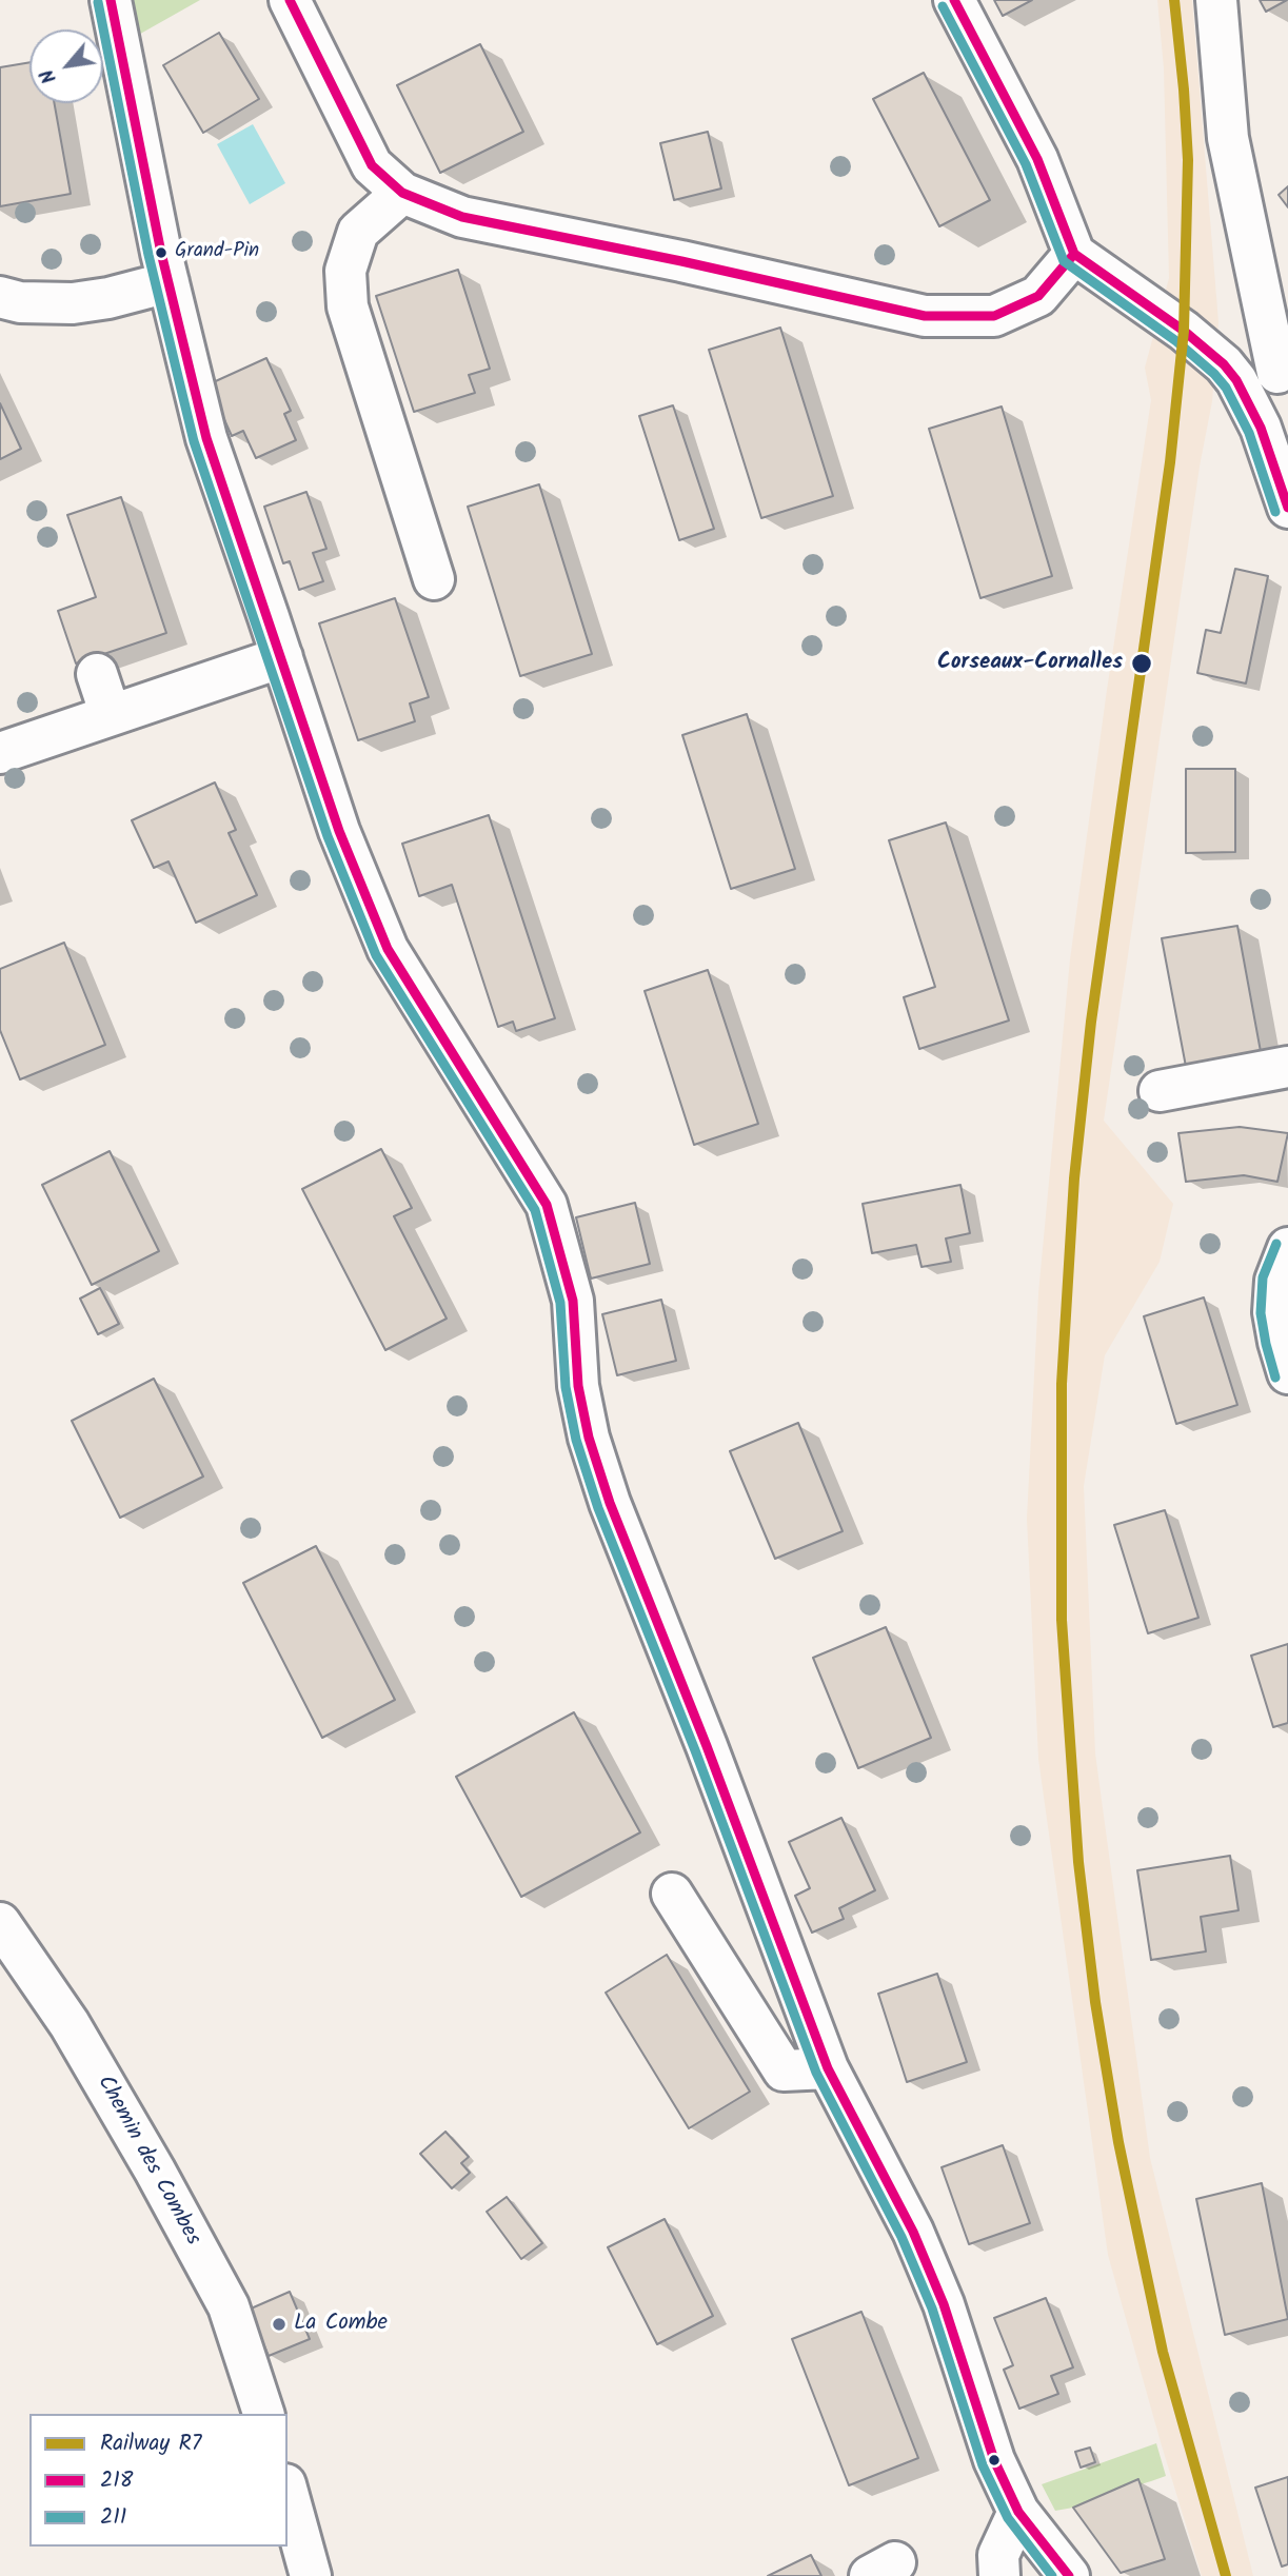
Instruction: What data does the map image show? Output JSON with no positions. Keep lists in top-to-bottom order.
{
  "streets": {
    "street": ["Chemin des Combes"]
  },
  "places": ["Grand-Pin", "Corseaux-Cornalles", "La Combe"],
  "lines": ["rail line R7", "transit line 218", "transit line 211"],
  "legend": ["Railway R7", "218", "211"],
  "north": "bottom left"
}
